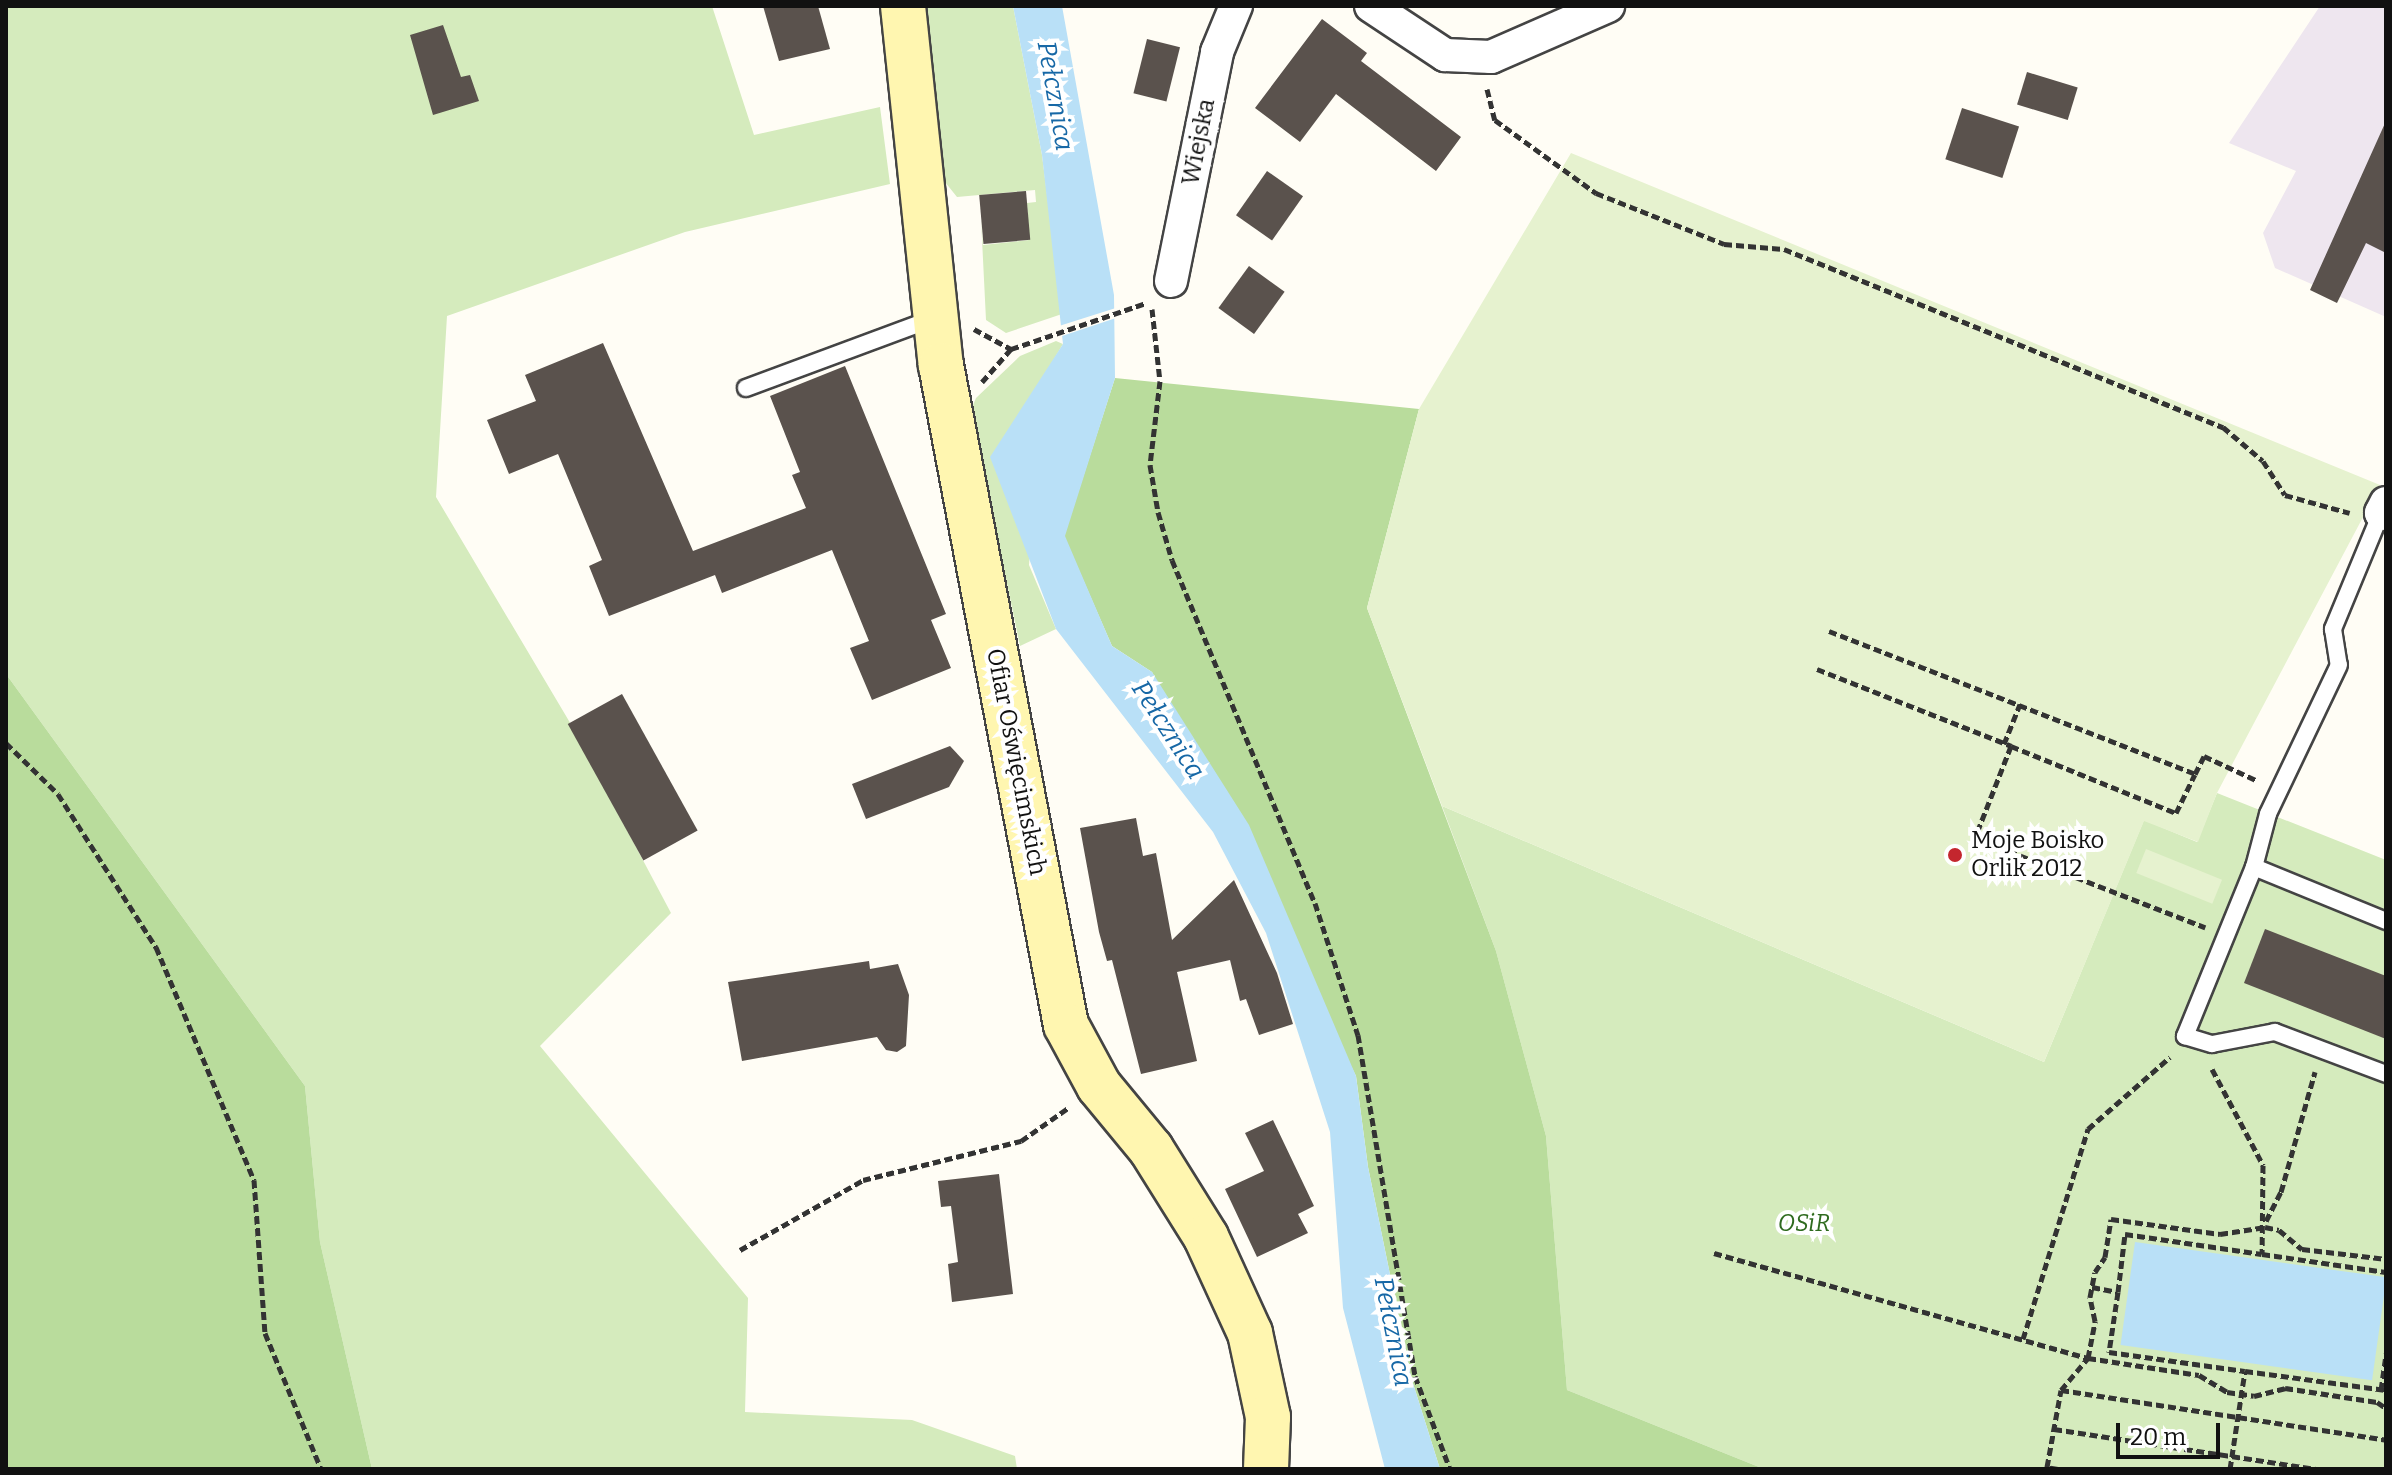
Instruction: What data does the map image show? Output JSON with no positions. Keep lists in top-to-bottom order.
{
  "streets": {
    "street": ["Wiejska", "Ofiar Oświęcimskich"]
  },
  "water": ["Pełcznica"],
  "parks": ["OSiR"],
  "places": ["Moje Boisko Orlik 2012"],
  "scale_bar": "20 m"
}
